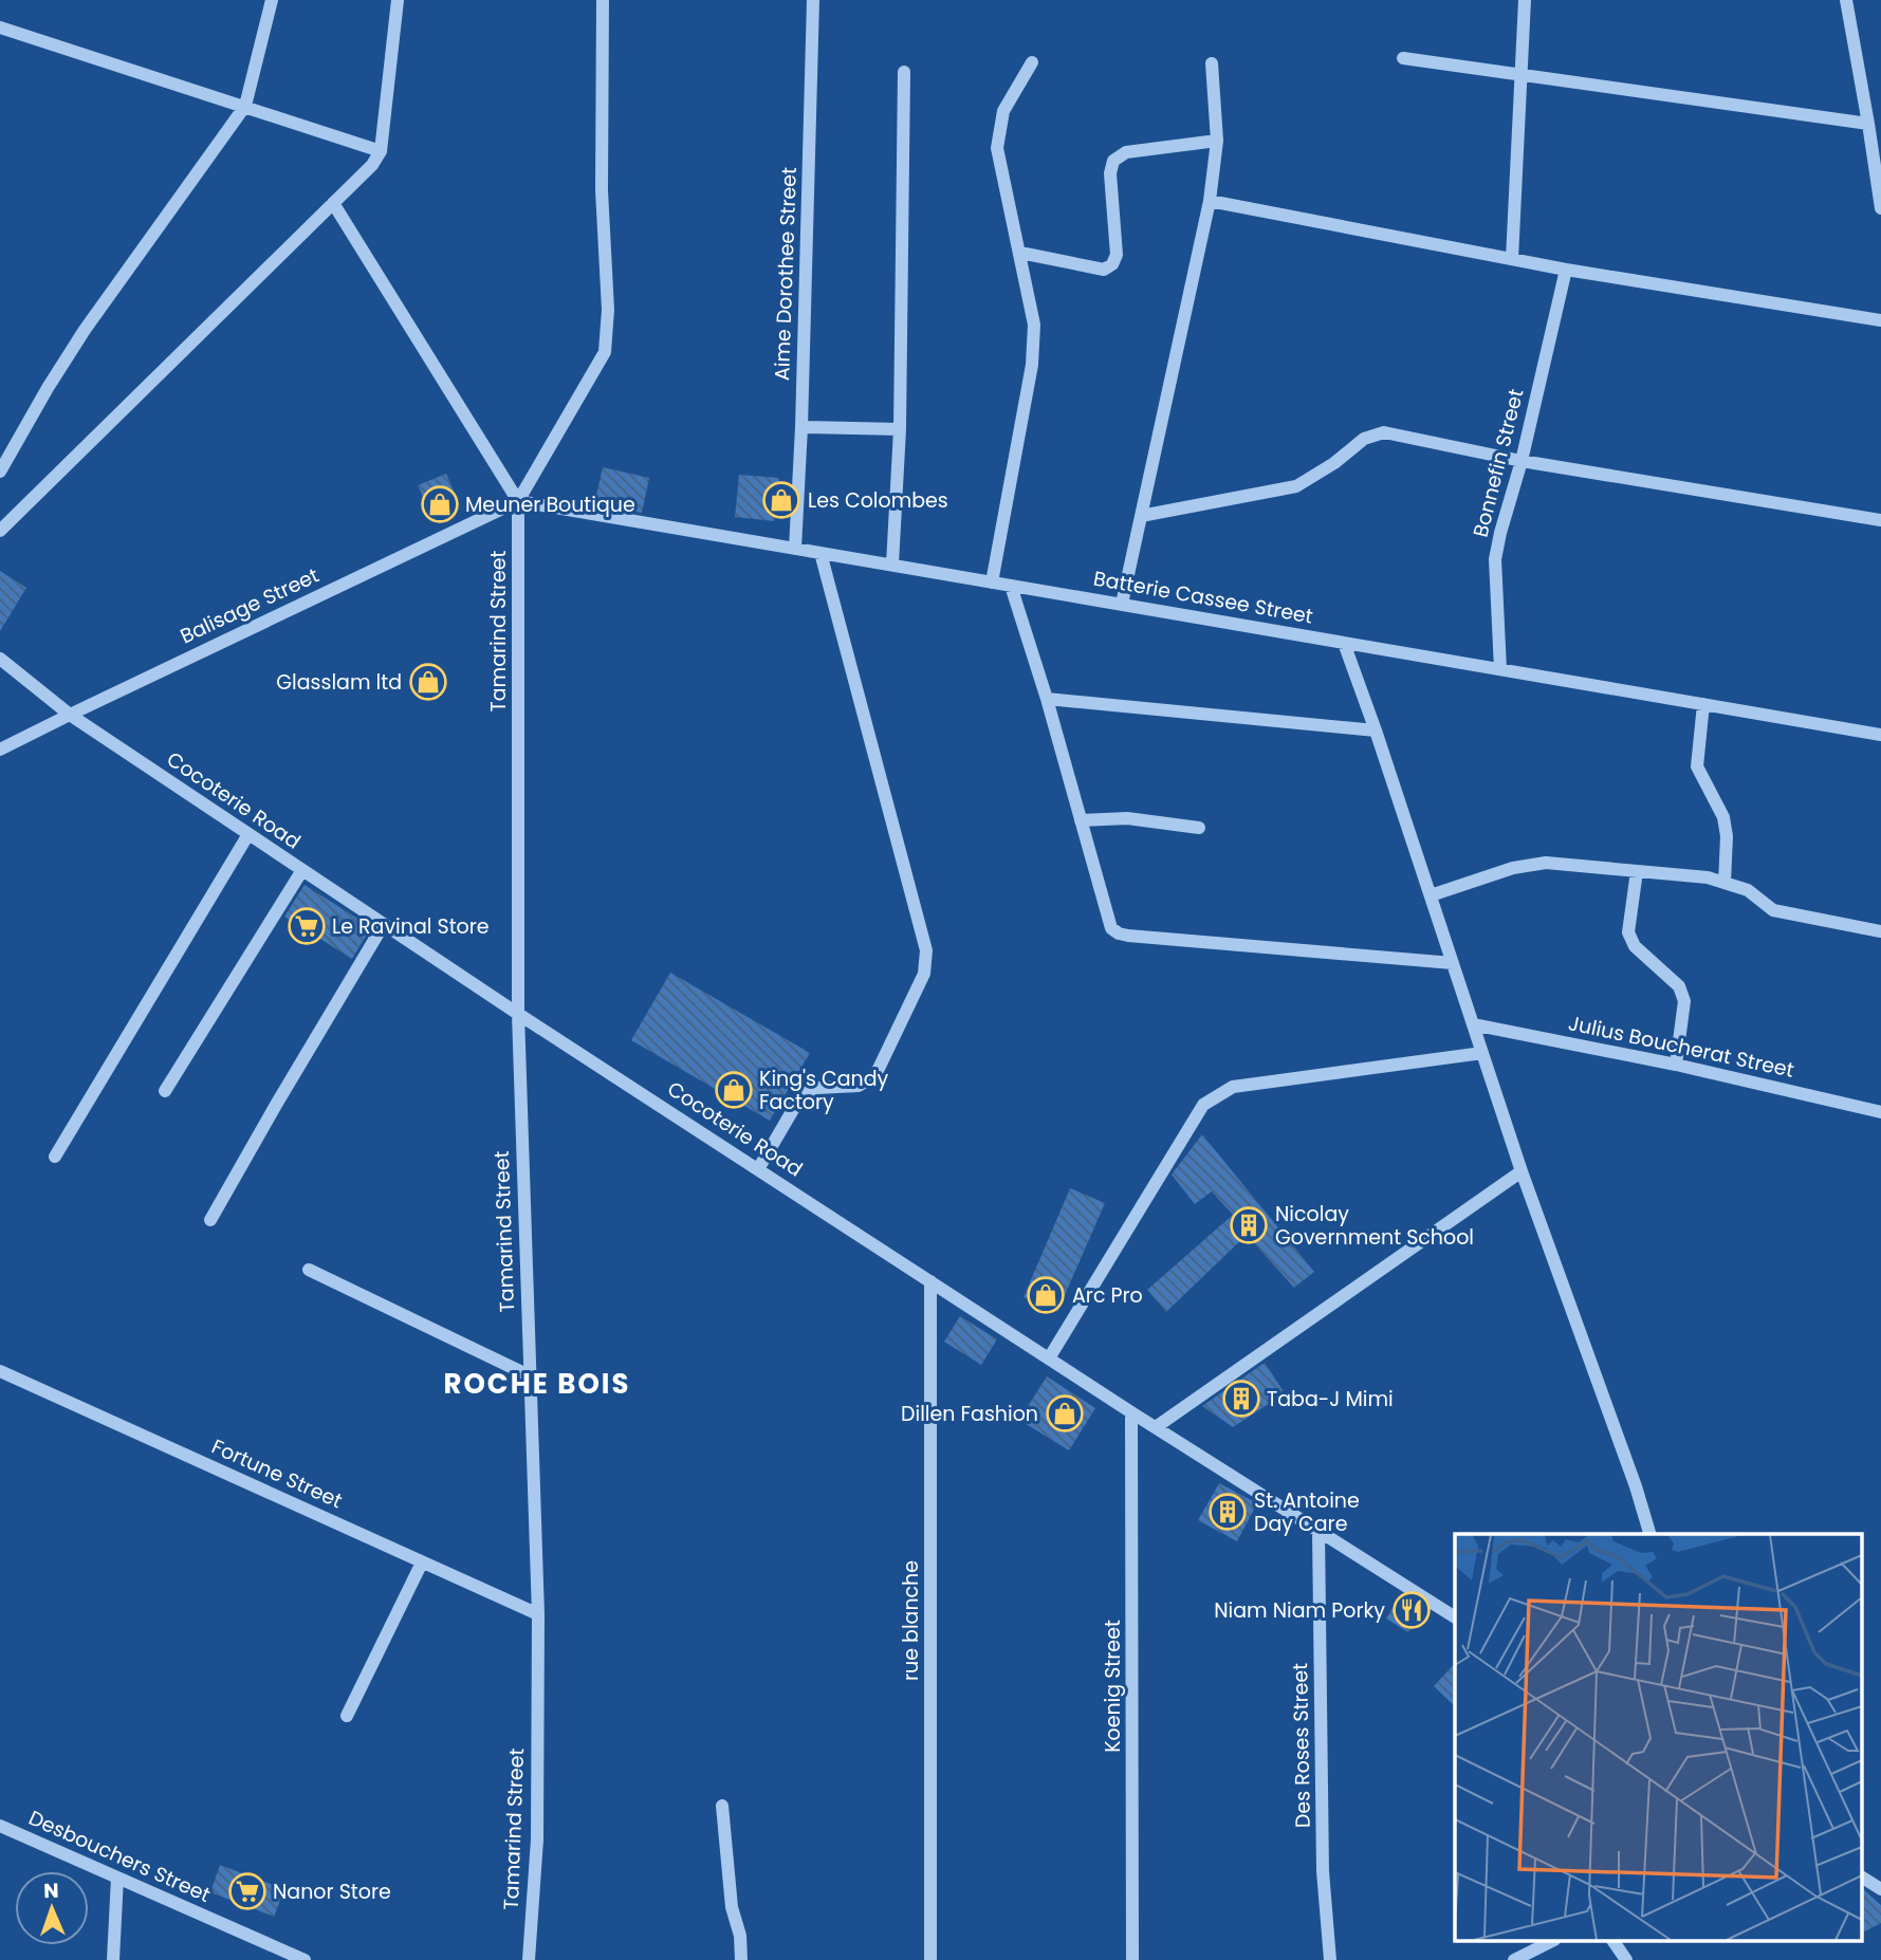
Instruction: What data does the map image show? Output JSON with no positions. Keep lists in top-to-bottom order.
{
  "streets": {
    "street": [
      "Aime Dorothee Street",
      "Bonnefin Street",
      "Batterie Cassee Street",
      "Balisage Street",
      "Tamarind Street",
      "Cocoterie Road",
      "Julius Boucherat Street",
      "Fortune Street",
      "rue blanche",
      "Koenig Street",
      "Des Roses Street",
      "Desbouchers Street"
    ]
  },
  "crossings": [
    ["Aime Dorothee Street", "Batterie Cassee Street"],
    ["Bonnefin Street", "Batterie Cassee Street"],
    ["Batterie Cassee Street", "Balisage Street"],
    ["Batterie Cassee Street", "Tamarind Street"],
    ["Balisage Street", "Tamarind Street"],
    ["Balisage Street", "Cocoterie Road"],
    ["Tamarind Street", "Cocoterie Road"],
    ["Tamarind Street", "Fortune Street"],
    ["Cocoterie Road", "rue blanche"],
    ["Cocoterie Road", "Koenig Street"],
    ["Cocoterie Road", "Des Roses Street"]
  ],
  "districts": ["ROCHE BOIS"],
  "places": {
    "shop": [
      "Les Colombes",
      "Meuner Boutique",
      "Glasslam ltd",
      "King's Candy Factory",
      "Arc Pro",
      "Dillen Fashion"
    ],
    "supermarket": ["Le Ravinal Store", "Nanor Store"],
    "building": ["Nicolay Government School", "Taba-J Mimi", "St. Antoine Day Care"],
    "restaurant": ["Niam Niam Porky"]
  },
  "north": "top"
}
